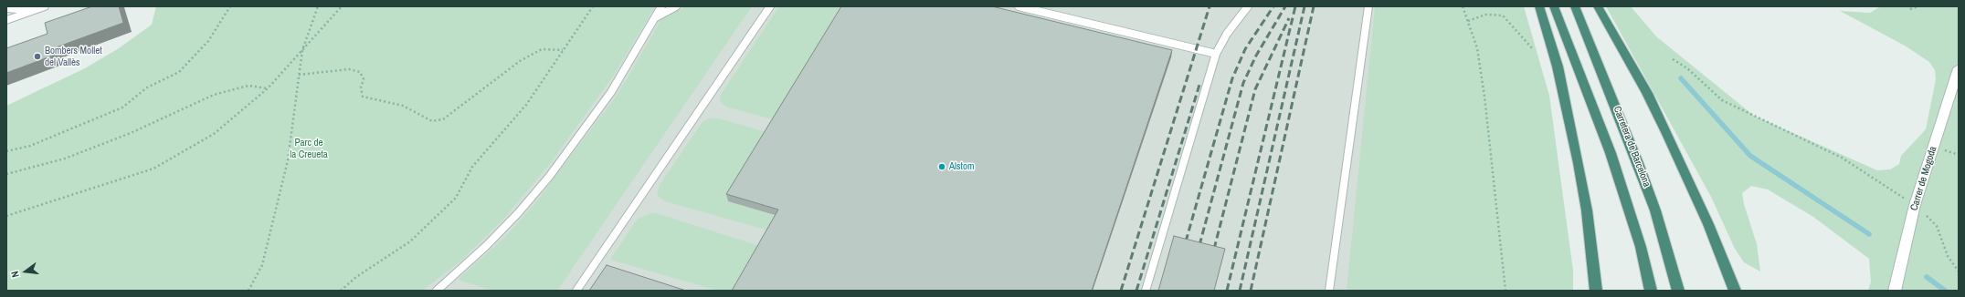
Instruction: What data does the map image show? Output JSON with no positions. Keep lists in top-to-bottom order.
{
  "streets": {
    "highway": ["Carretera de Barcelona"],
    "street": ["Carrer de Mogoda"]
  },
  "parks": ["Parc de la Creueta"],
  "places": ["Bombers Mollet del Vallès", "Alstom"],
  "north": "left"
}
